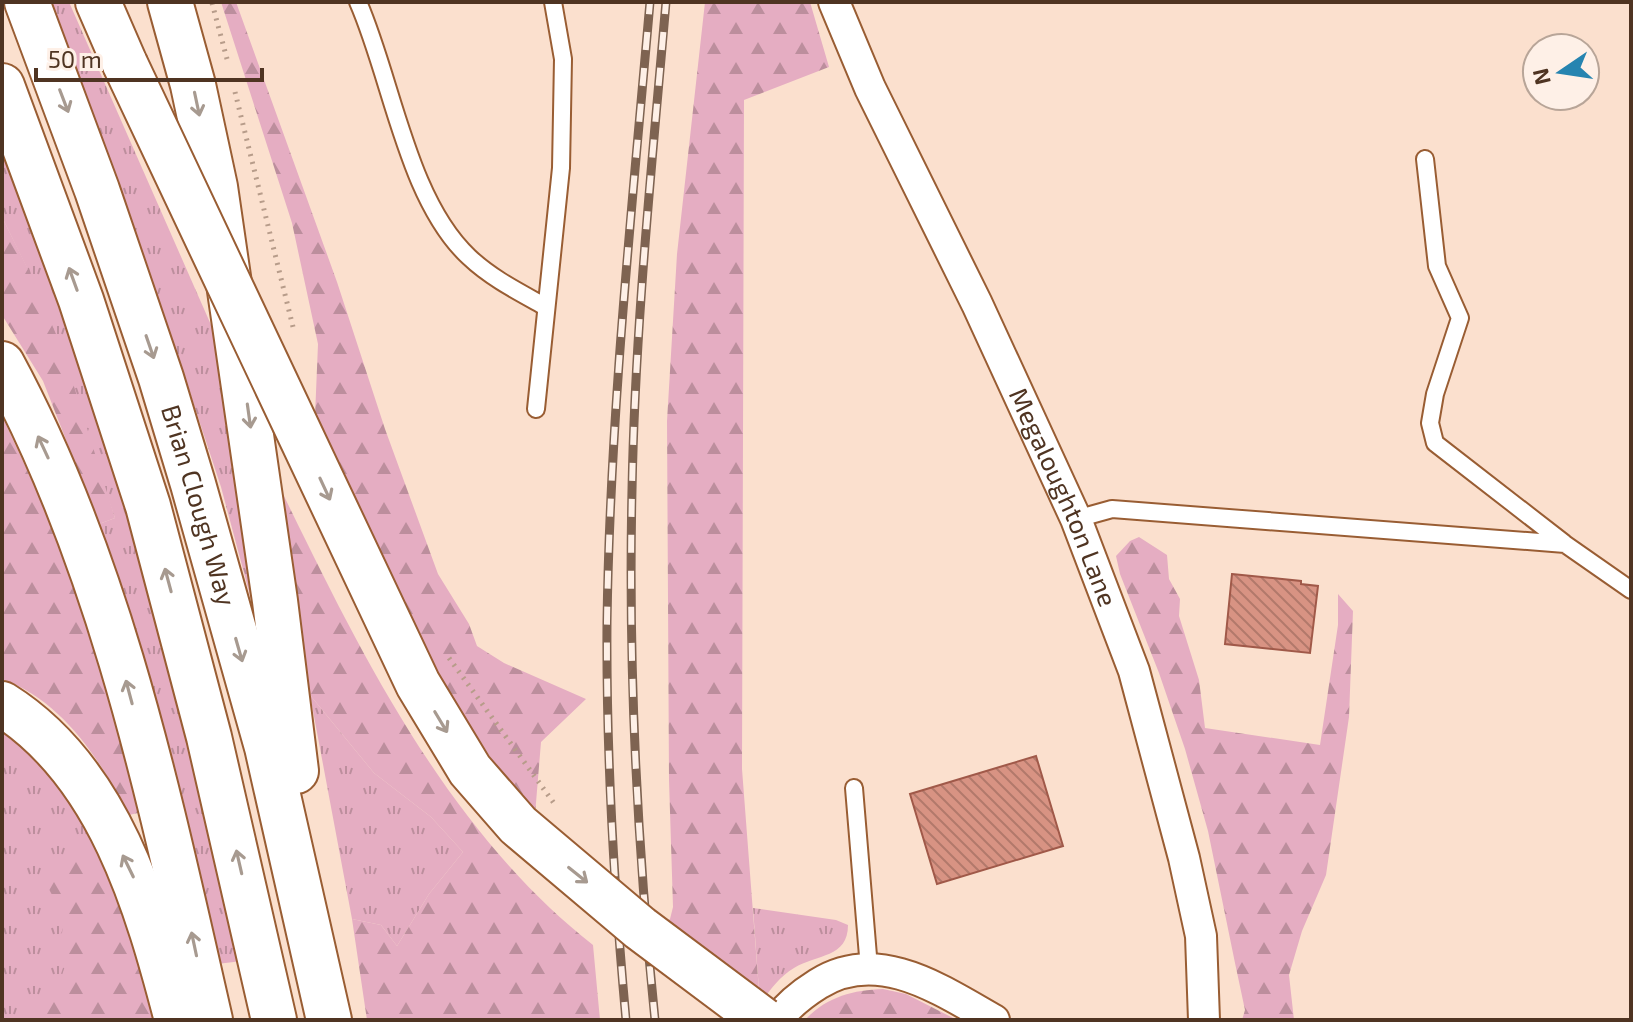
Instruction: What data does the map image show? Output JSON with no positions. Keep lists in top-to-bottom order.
{
  "streets": {
    "highway": ["Brian Clough Way"],
    "street": ["Megaloughton Lane"]
  },
  "scale_bar": "50 m",
  "north": "left"
}
